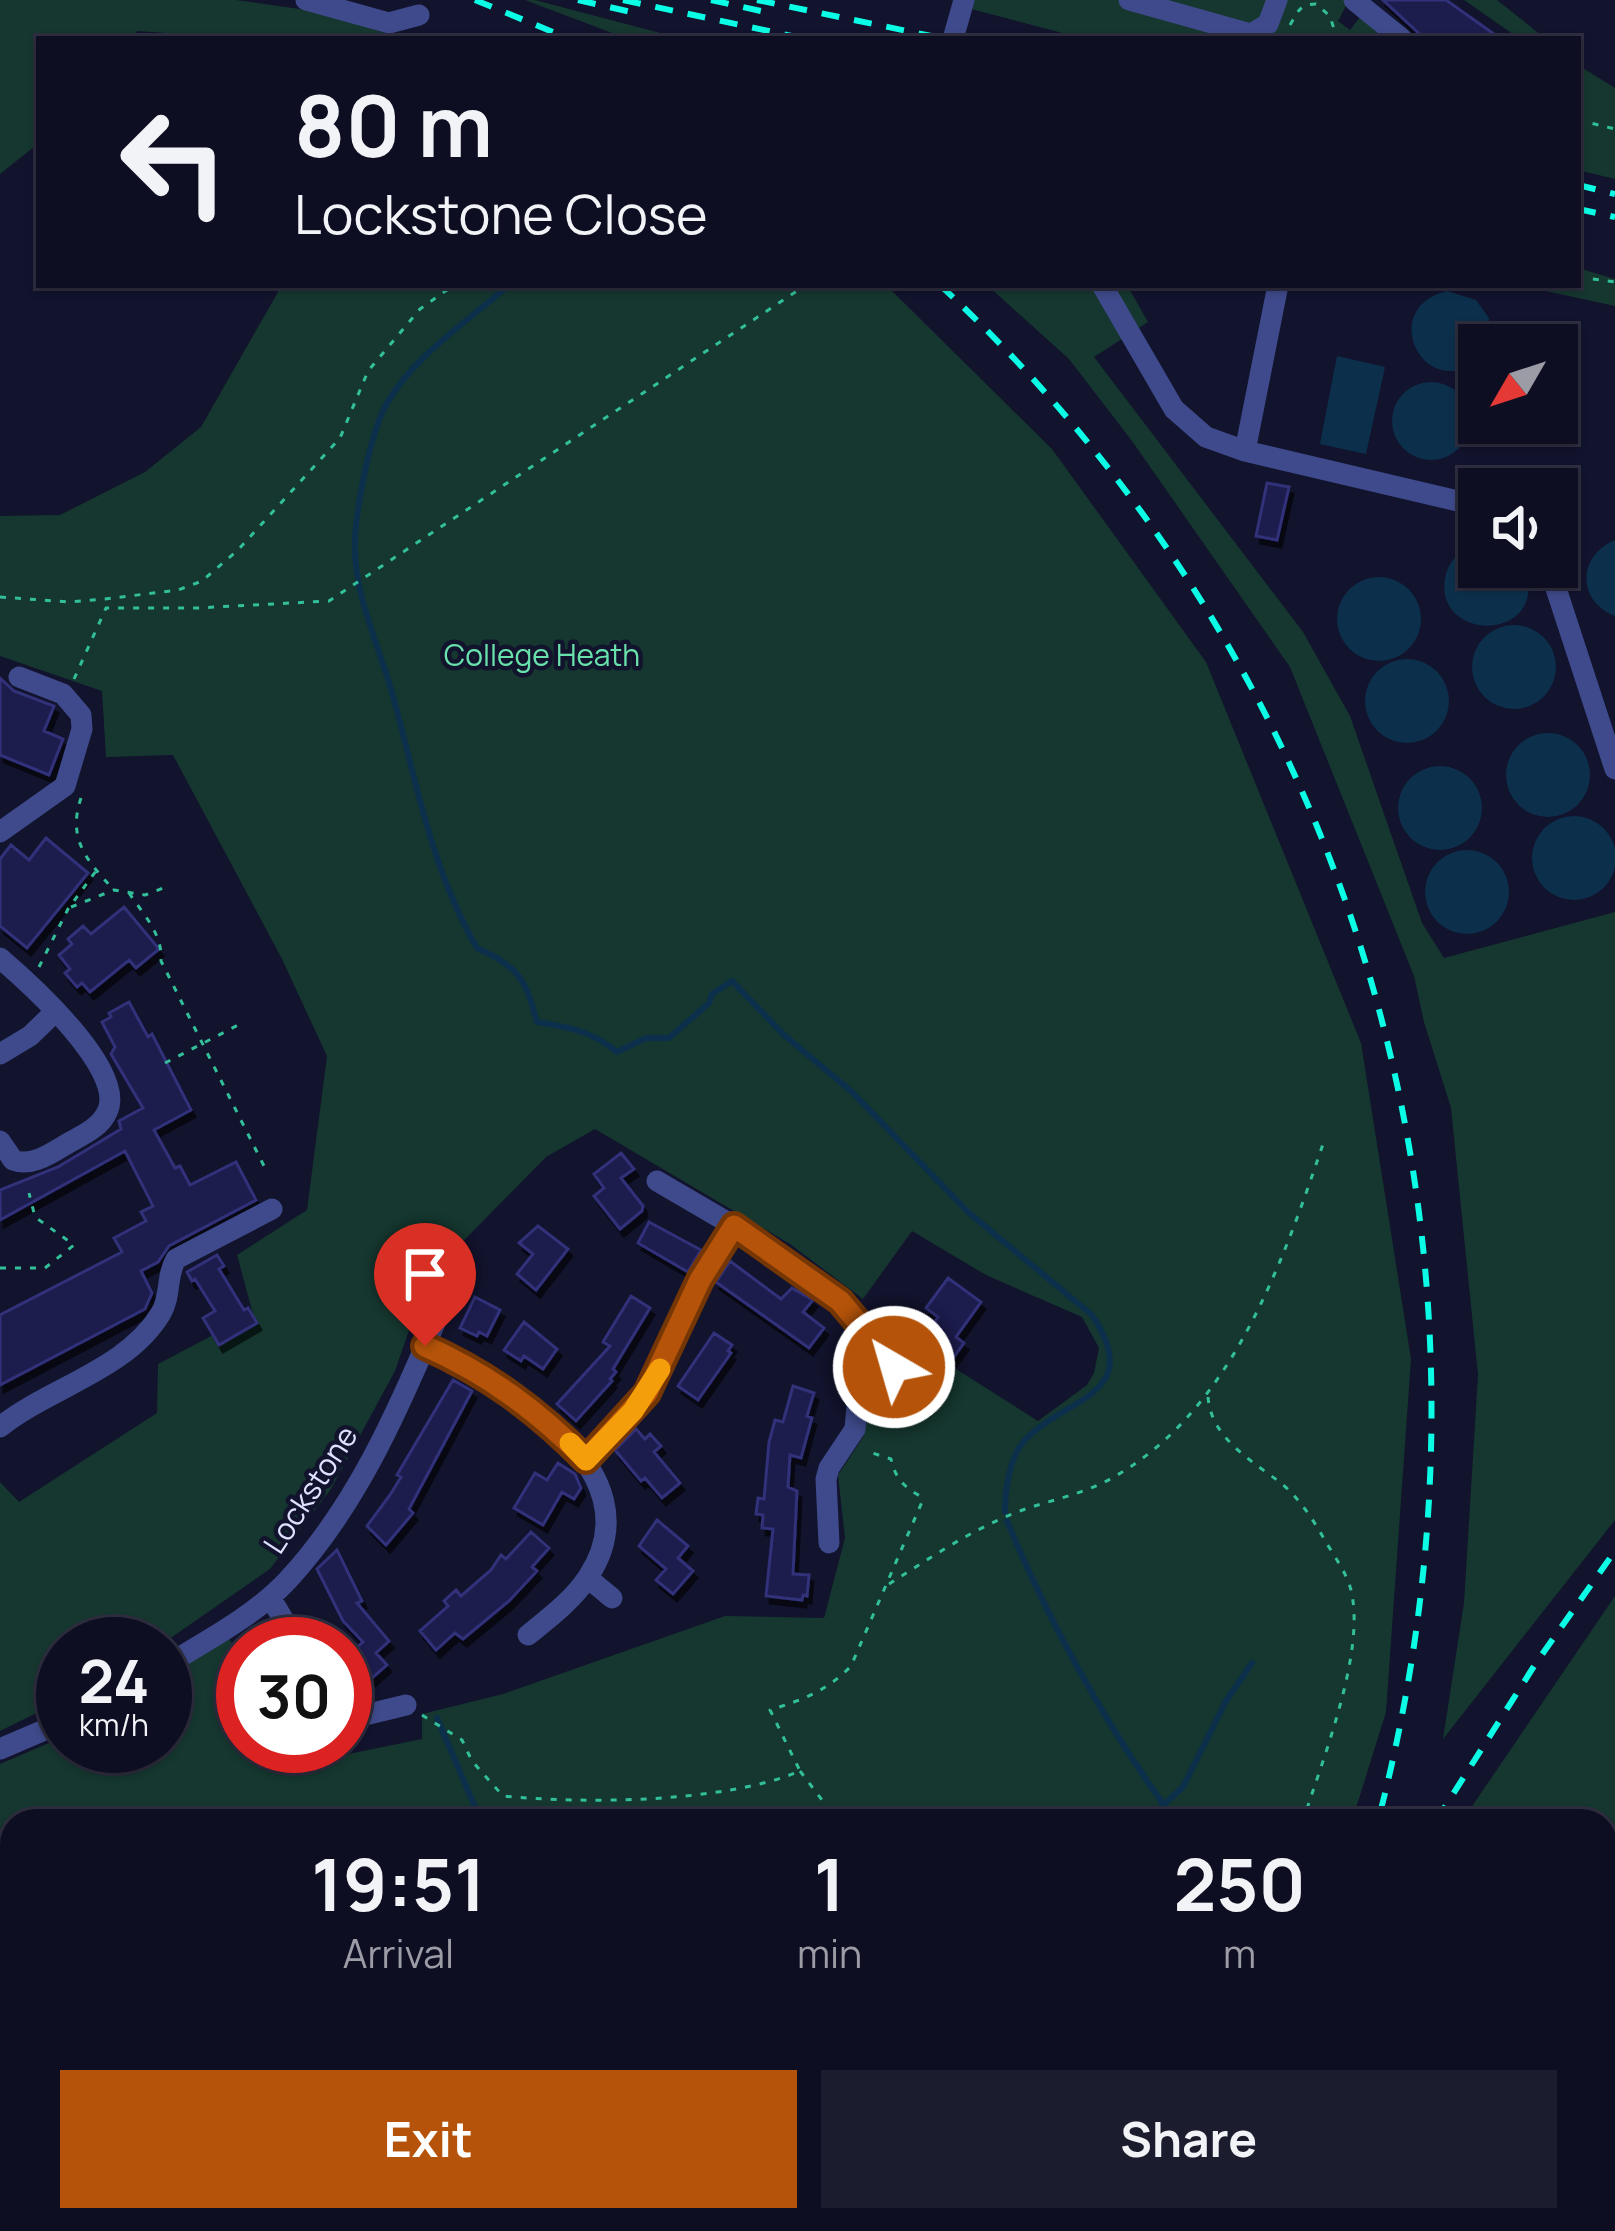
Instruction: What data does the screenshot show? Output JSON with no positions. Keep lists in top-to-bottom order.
{
  "streets": {
    "street": ["Lockstone"]
  },
  "parks": ["College Heath"],
  "north": "bottom left",
  "page": {
    "turn": ["80 m", "Lockstone Close"],
    "speed": "24 km/h",
    "limit": "30",
    "eta": [
      "19:51",
      "Arrival",
      "1",
      "min",
      "250",
      "m"
    ],
    "buttons": ["Exit", "Share"]
  }
}
